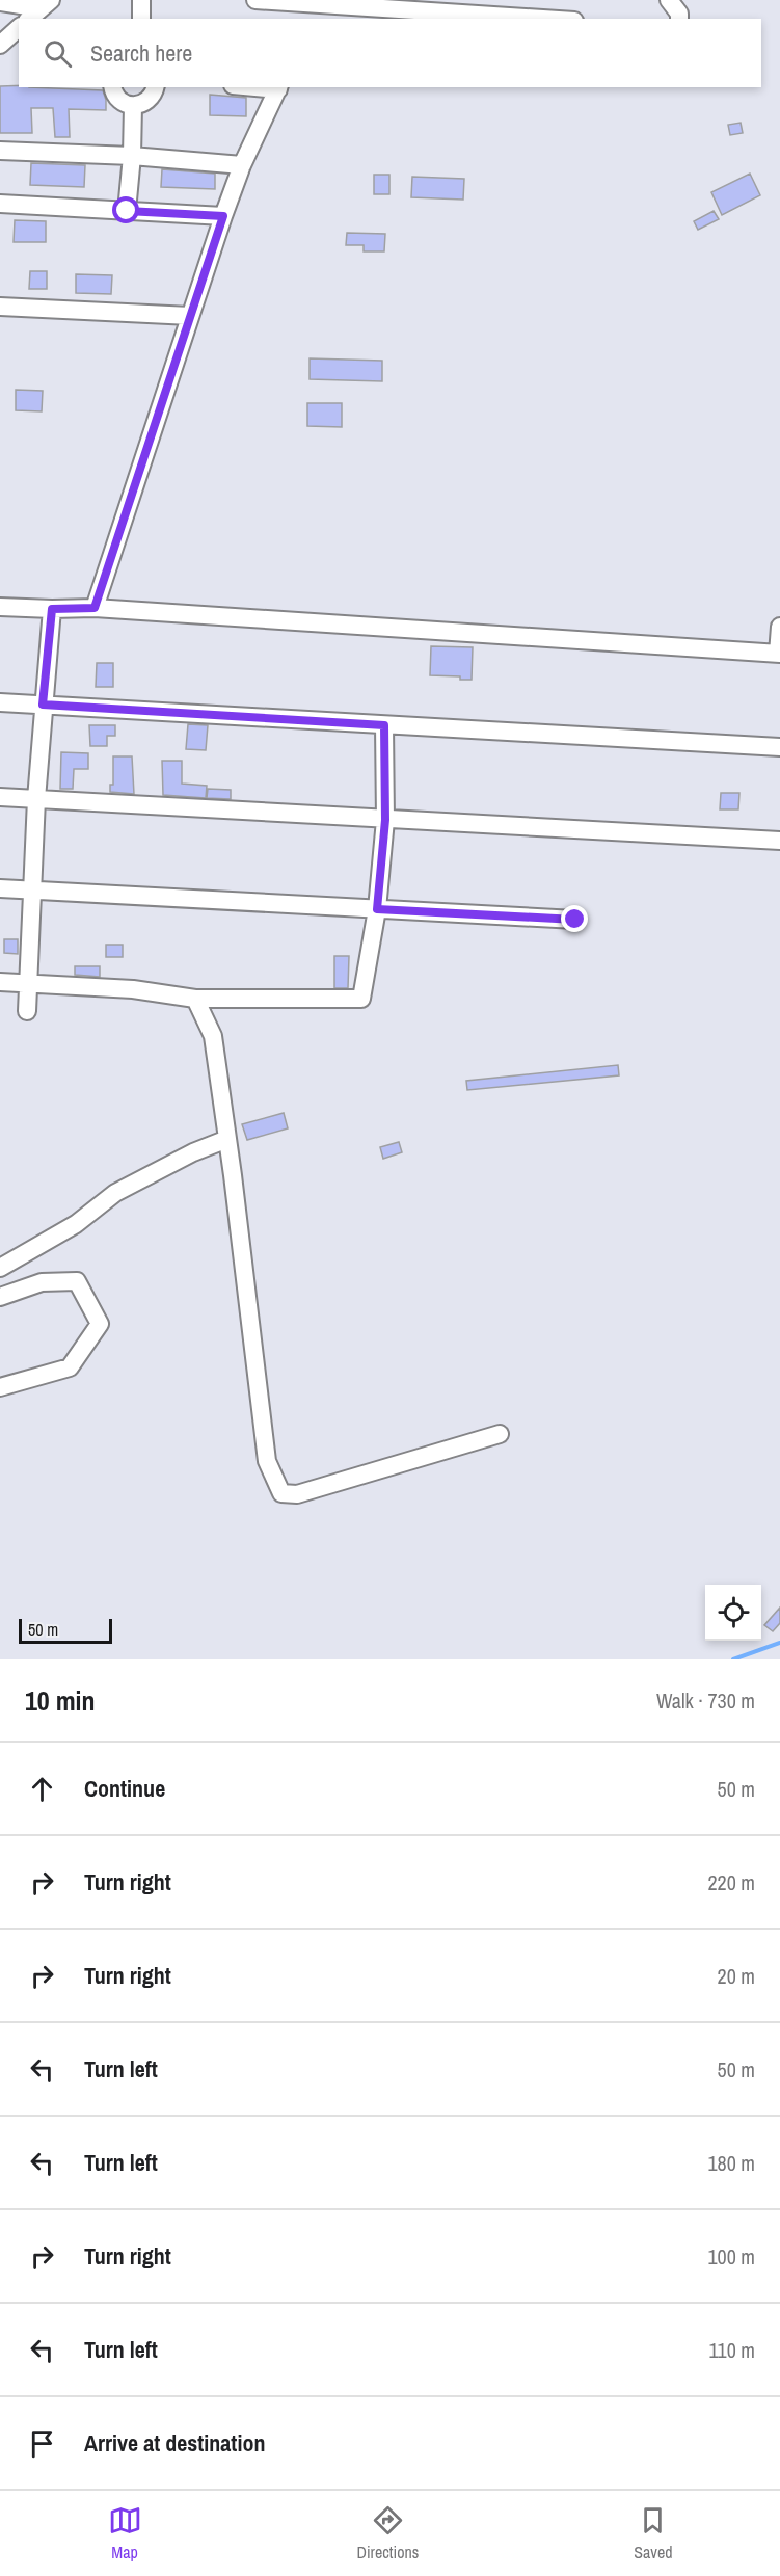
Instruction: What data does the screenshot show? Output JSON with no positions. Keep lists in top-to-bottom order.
{
  "scale_bar": "50 m",
  "page": {
    "search": "Search here",
    "scale": "50 m",
    "heading": ["10 min", "Walk · 730 m"],
    "list": [
      ["Continue", "50 m"],
      ["Turn right", "220 m"],
      ["Turn right", "20 m"],
      ["Turn left", "50 m"],
      ["Turn left", "180 m"],
      ["Turn right", "100 m"],
      ["Turn left", "110 m"],
      "Arrive at destination"
    ],
    "nav": ["Map", "Directions", "Saved"]
  }
}
